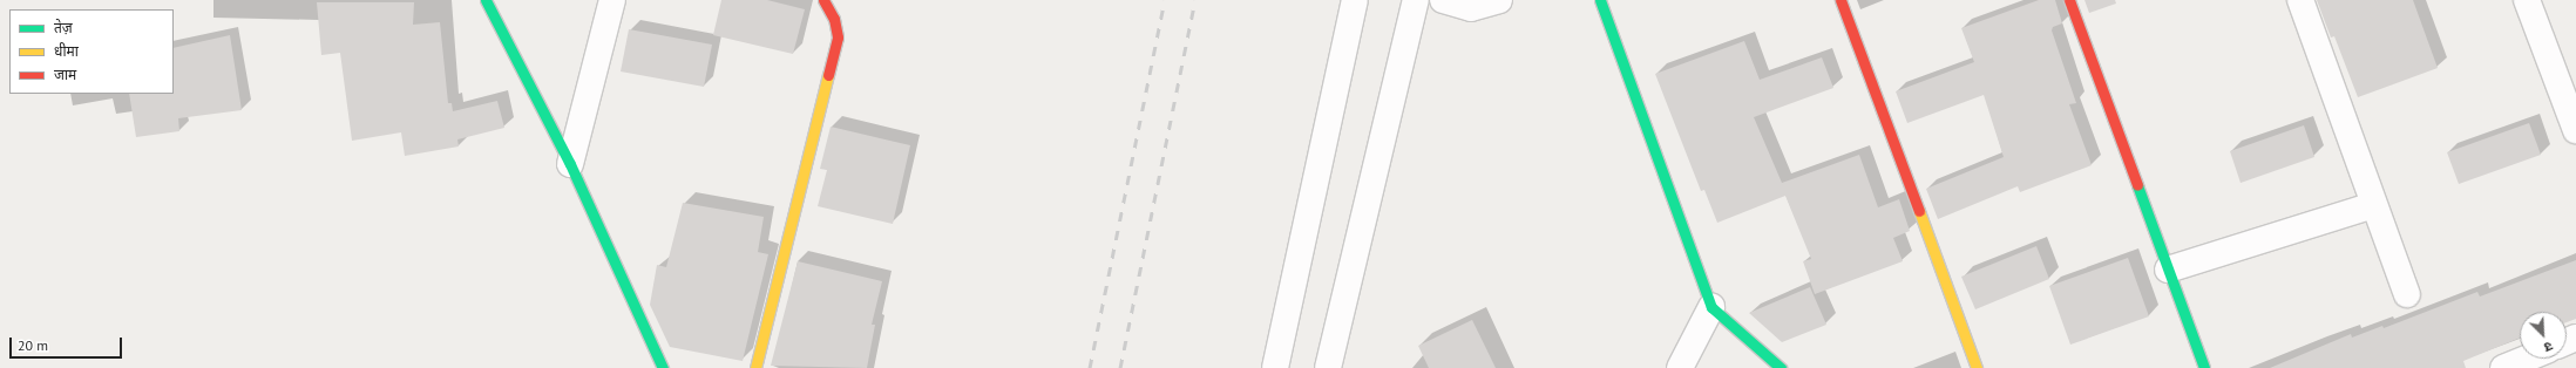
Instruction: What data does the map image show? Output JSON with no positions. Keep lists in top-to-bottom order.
{
  "legend": ["तेज़", "धीमा", "जाम"],
  "scale_bar": "20 m",
  "north": "bottom right"
}
